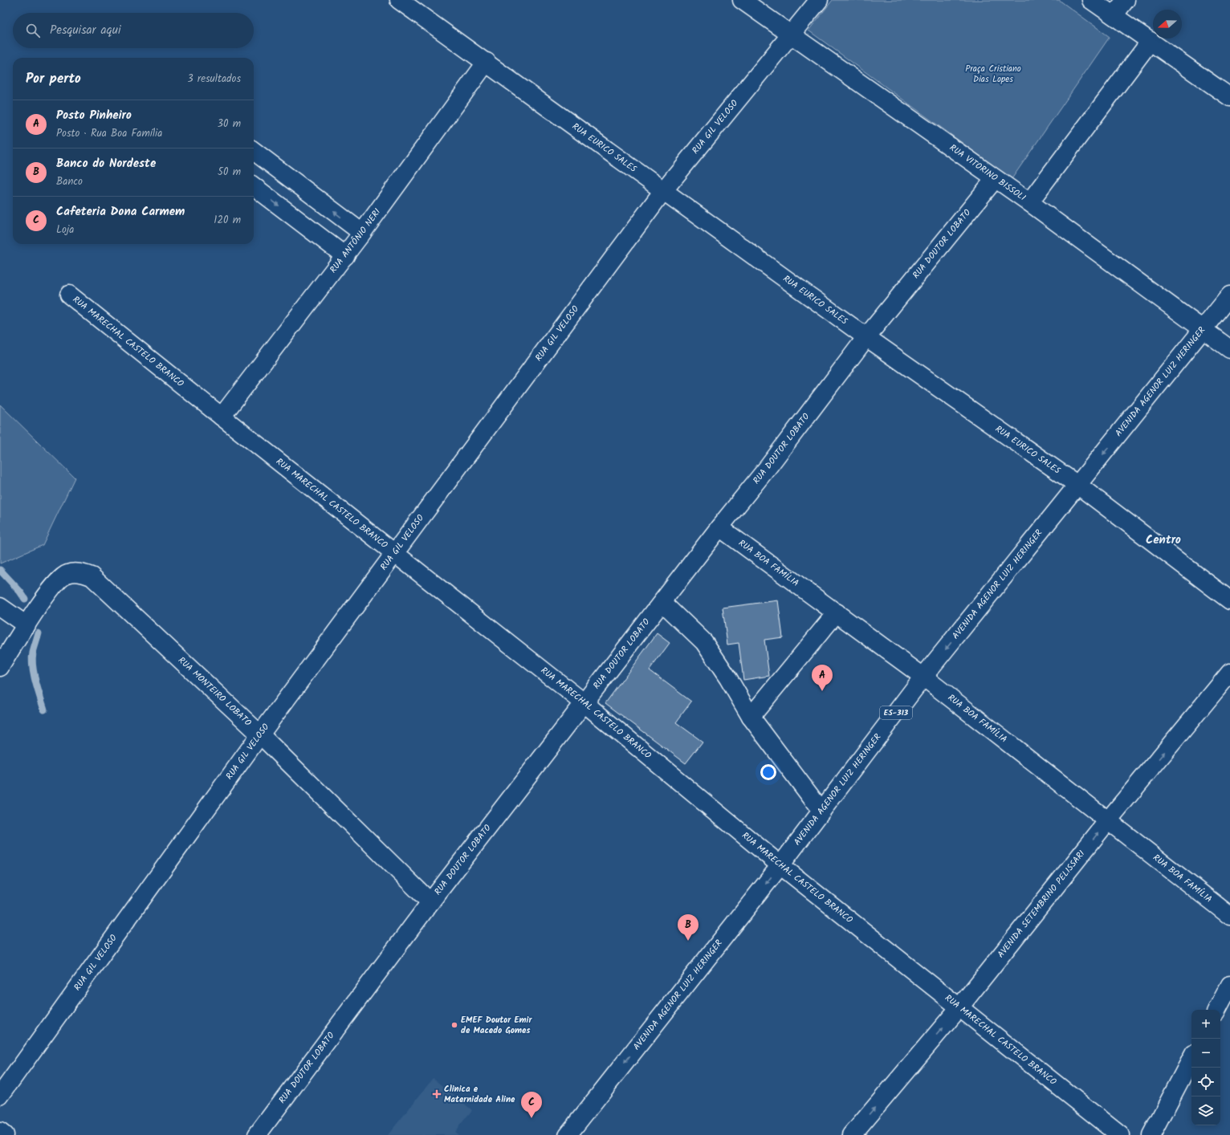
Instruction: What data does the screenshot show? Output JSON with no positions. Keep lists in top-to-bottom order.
{
  "streets": {
    "street": [
      "RUA GIL VELOSO",
      "RUA EURICO SALES",
      "RUA VITORINO BISSOLI",
      "RUA ANTÔNIO NERI",
      "RUA DOUTOR LOBATO",
      "RUA MARECHAL CASTELO BRANCO",
      "AVENIDA AGENOR LUIZ HERINGER",
      "RUA BOA FAMÍLIA",
      "RUA MONTEIRO LOBATO",
      "ES-313",
      "AVENIDA SETEMBRINO PELISSARI"
    ]
  },
  "crossings": [
    ["RUA GIL VELOSO", "RUA EURICO SALES"],
    ["RUA GIL VELOSO", "RUA VITORINO BISSOLI"],
    ["RUA GIL VELOSO", "RUA MARECHAL CASTELO BRANCO"],
    ["RUA GIL VELOSO", "RUA MONTEIRO LOBATO"],
    ["RUA EURICO SALES", "RUA ANTÔNIO NERI"],
    ["RUA EURICO SALES", "RUA DOUTOR LOBATO"],
    ["RUA EURICO SALES", "AVENIDA AGENOR LUIZ HERINGER"],
    ["RUA VITORINO BISSOLI", "RUA DOUTOR LOBATO"],
    ["RUA VITORINO BISSOLI", "AVENIDA AGENOR LUIZ HERINGER"],
    ["RUA ANTÔNIO NERI", "RUA MARECHAL CASTELO BRANCO"],
    ["RUA DOUTOR LOBATO", "RUA MARECHAL CASTELO BRANCO"],
    ["RUA DOUTOR LOBATO", "RUA BOA FAMÍLIA"],
    ["RUA DOUTOR LOBATO", "RUA MONTEIRO LOBATO"],
    ["RUA MARECHAL CASTELO BRANCO", "AVENIDA AGENOR LUIZ HERINGER"],
    ["RUA MARECHAL CASTELO BRANCO", "AVENIDA SETEMBRINO PELISSARI"],
    ["AVENIDA AGENOR LUIZ HERINGER", "RUA BOA FAMÍLIA"],
    ["RUA BOA FAMÍLIA", "AVENIDA SETEMBRINO PELISSARI"]
  ],
  "one_way": ["AVENIDA AGENOR LUIZ HERINGER", "AVENIDA SETEMBRINO PELISSARI"],
  "districts": ["Centro"],
  "parks": ["Praça Cristiano Dias Lopes"],
  "places": {
    "other": ["EMEF Doutor Emir de Macedo Gomes"],
    "health": ["Clinica e Maternidade Aline"]
  },
  "north": "left",
  "page": {
    "search": "Pesquisar aqui",
    "heading": ["Por perto", "3 resultados"],
    "list": [
      {
        "mark": "A",
        "name": "Posto Pinheiro",
        "note": "Posto · Rua Boa Família",
        "value": "30 m"
      },
      {
        "mark": "B",
        "name": "Banco do Nordeste",
        "note": "Banco",
        "value": "50 m"
      },
      {
        "mark": "C",
        "name": "Cafeteria Dona Carmem",
        "note": "Loja",
        "value": "120 m"
      }
    ],
    "pins": ["A", "B", "C"],
    "map_buttons": ["+", "−"]
  }
}
